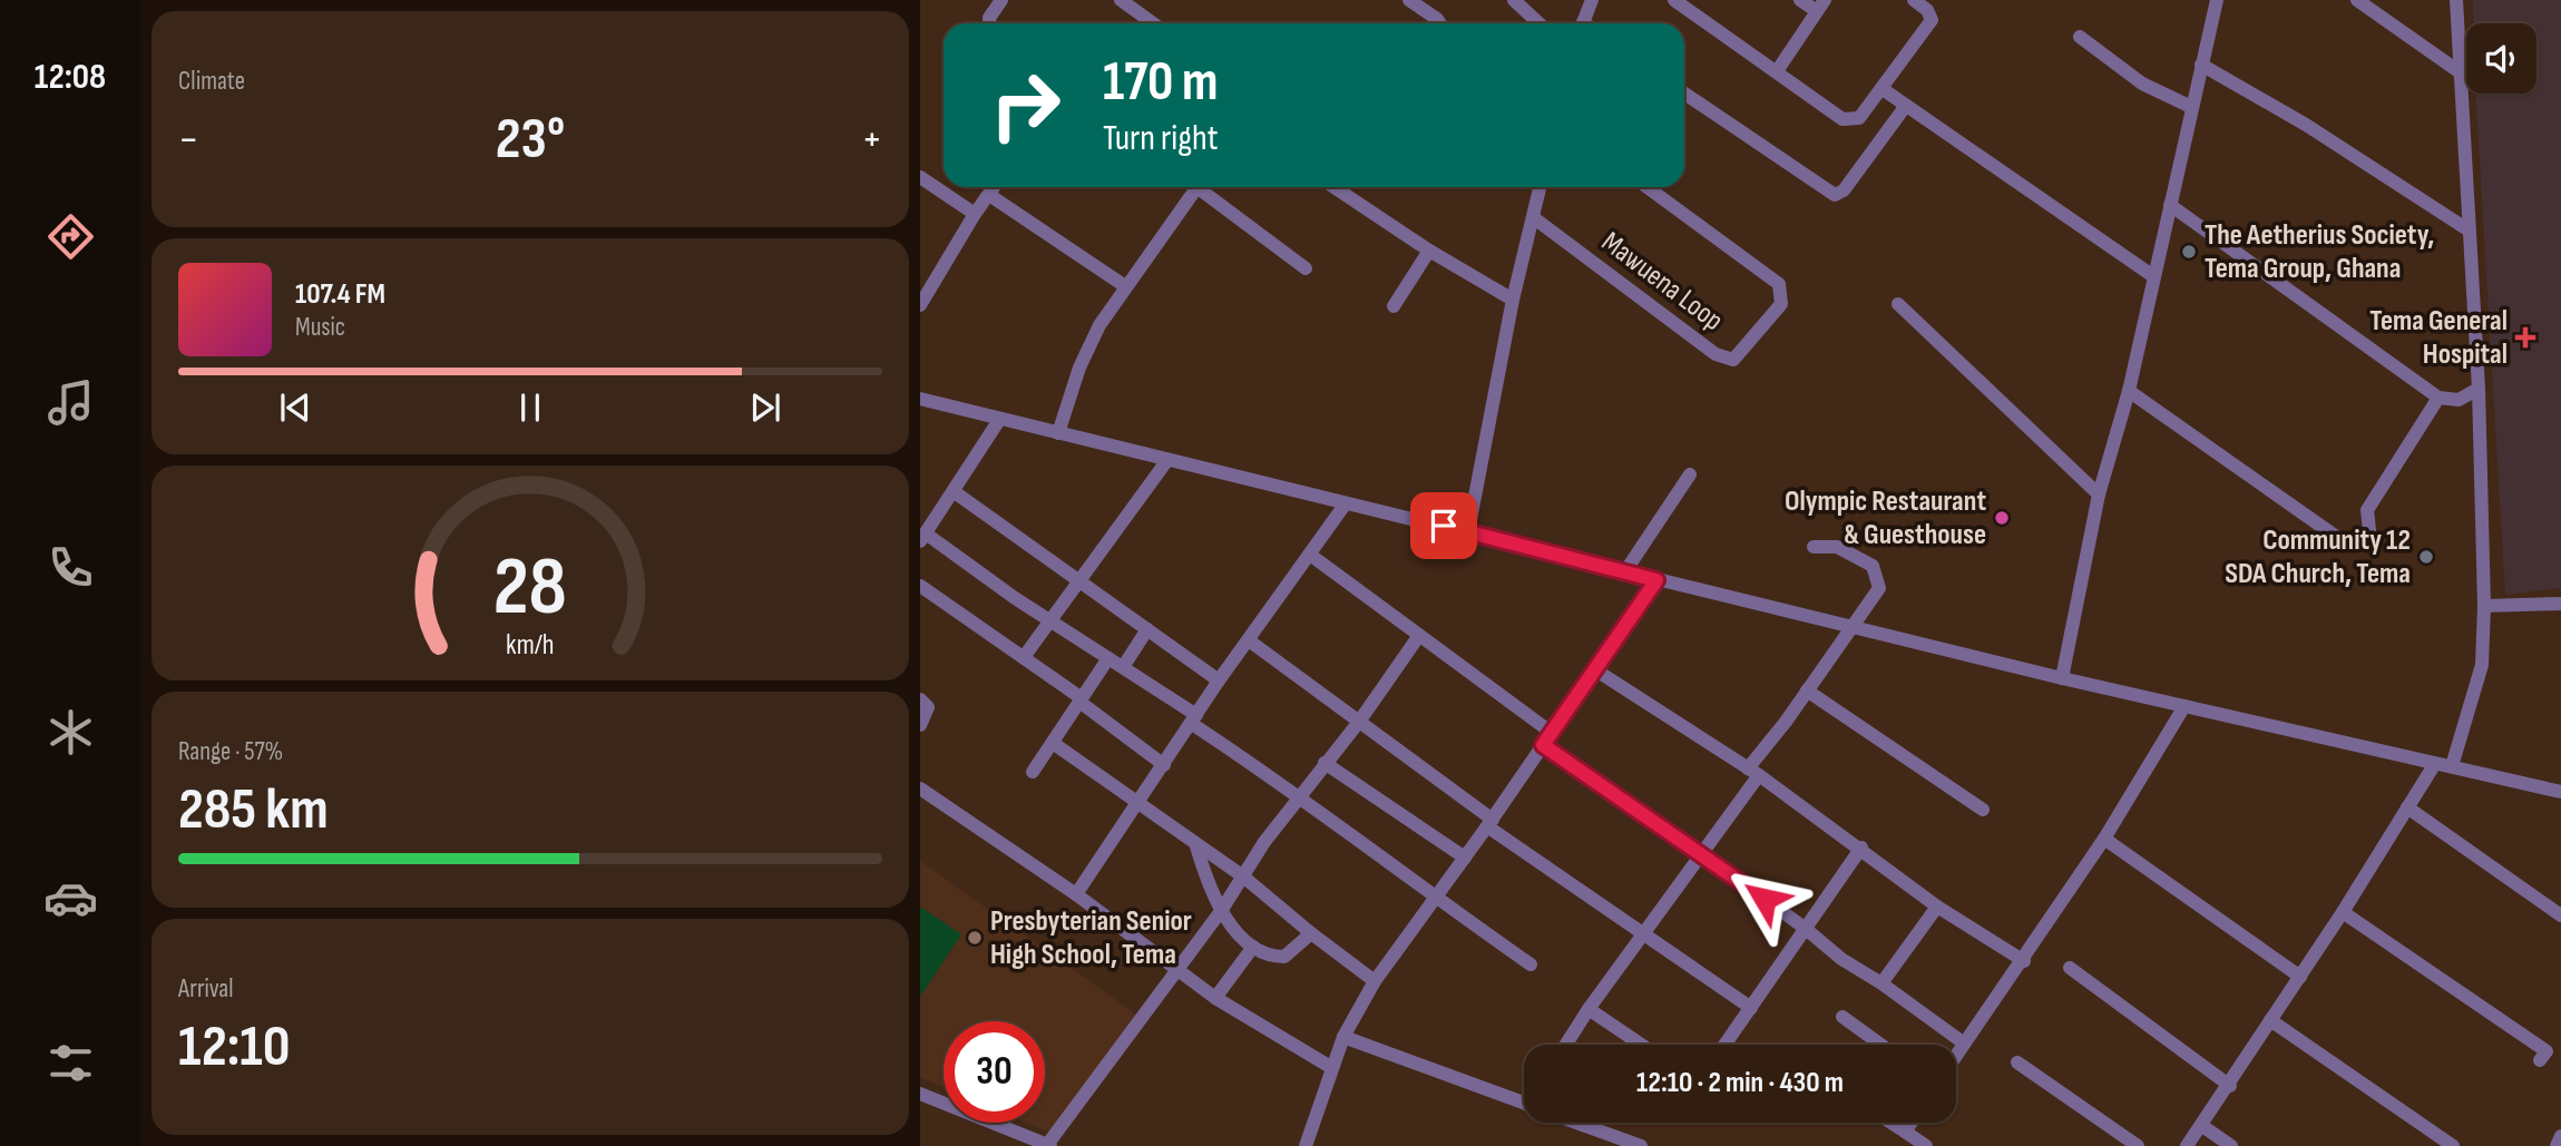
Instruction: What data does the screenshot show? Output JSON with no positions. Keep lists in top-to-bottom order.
{
  "streets": {
    "street": ["Mawuena Loop"]
  },
  "places": {
    "other": [
      "The Aetherius Society, Tema Group, Ghana",
      "Olympic Restaurant & Guesthouse",
      "Community 12 SDA Church, Tema",
      "Presbyterian Senior High School, Tema"
    ],
    "health": ["Tema General Hospital"]
  },
  "page": {
    "tabs": "12:08",
    "tile": [
      "Climate",
      ["Range · 57%", "285 km"],
      ["Arrival", "12:10"]
    ],
    "turn": ["170 m", "Turn right"],
    "heat": ["−", "23°", "+"],
    "song": ["107.4 FM", "Music"],
    "limit": "30",
    "trip": "12:10 · 2 min · 430 m",
    "gauge": ["28", "km/h"]
  }
}
